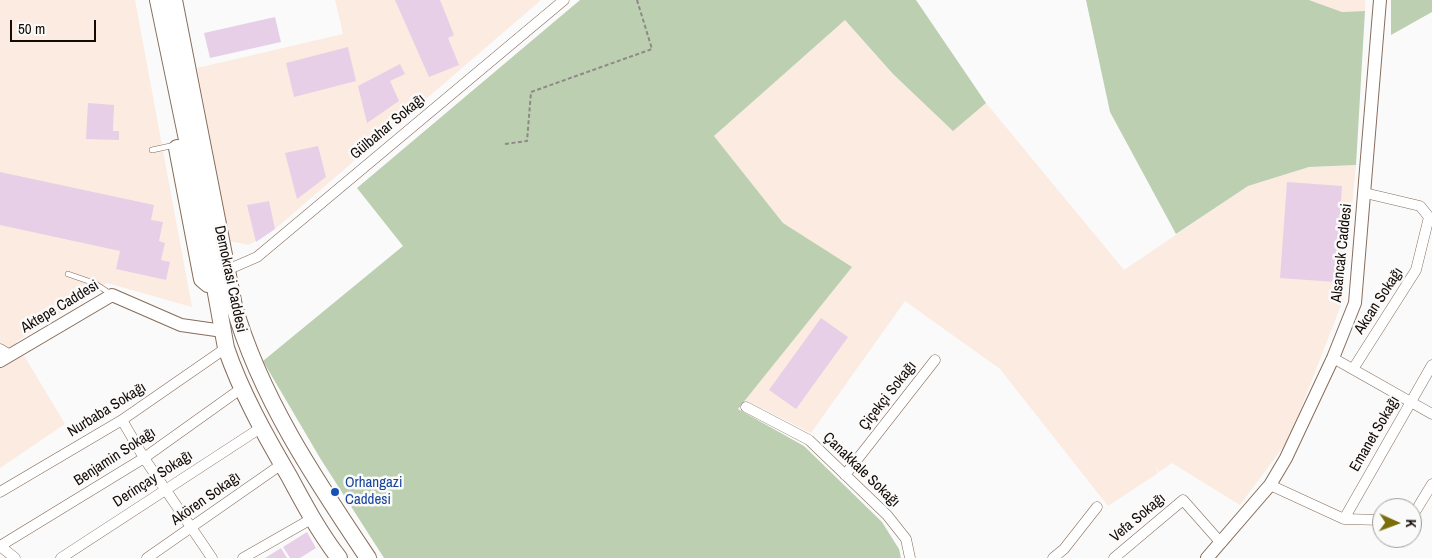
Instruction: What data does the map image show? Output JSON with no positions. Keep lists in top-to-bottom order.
{
  "streets": {
    "main road": ["Demokrasi Caddesi"],
    "street": [
      "Gülbahar Sokağı",
      "Alsancak Caddesi",
      "Akcan Sokağı",
      "Aktepe Caddesi",
      "Çiçekçi Sokağı",
      "Nurbaba Sokağı",
      "Emanet Sokağı",
      "Benjamin Sokağı",
      "Çanakkale Sokağı",
      "Derinçay Sokağı",
      "Akören Sokağı",
      "Vefa Sokağı"
    ]
  },
  "crossings": [
    ["Gülbahar Sokağı", "Demokrasi Caddesi"],
    ["Alsancak Caddesi", "Akcan Sokağı"],
    ["Alsancak Caddesi", "Vefa Sokağı"],
    ["Demokrasi Caddesi", "Aktepe Caddesi"],
    ["Demokrasi Caddesi", "Nurbaba Sokağı"],
    ["Demokrasi Caddesi", "Benjamin Sokağı"],
    ["Demokrasi Caddesi", "Derinçay Sokağı"],
    ["Demokrasi Caddesi", "Akören Sokağı"],
    ["Çiçekçi Sokağı", "Çanakkale Sokağı"]
  ],
  "places": ["Orhangazi Caddesi"],
  "scale_bar": "50 m",
  "north": "right"
}
